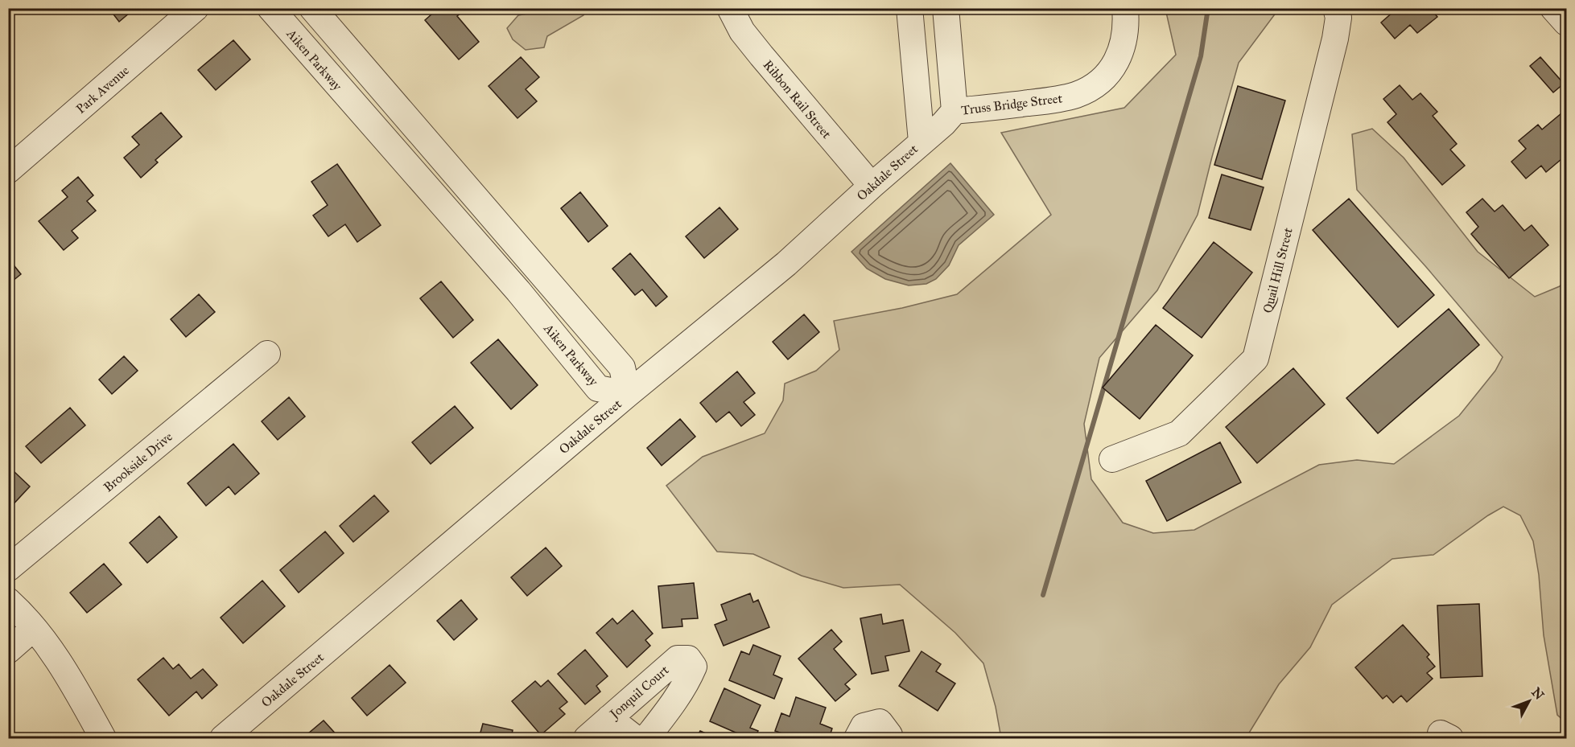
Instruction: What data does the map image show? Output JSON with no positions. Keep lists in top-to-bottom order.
{
  "streets": {
    "street": [
      "Aiken Parkway",
      "Park Avenue",
      "Ribbon Rail Street",
      "Truss Bridge Street",
      "Oakdale Street",
      "Quail Hill Street",
      "Brookside Drive",
      "Jonquil Court"
    ]
  },
  "crossings": [
    ["Aiken Parkway", "Oakdale Street"],
    ["Ribbon Rail Street", "Oakdale Street"],
    ["Truss Bridge Street", "Oakdale Street"]
  ],
  "north": "top right"
}
